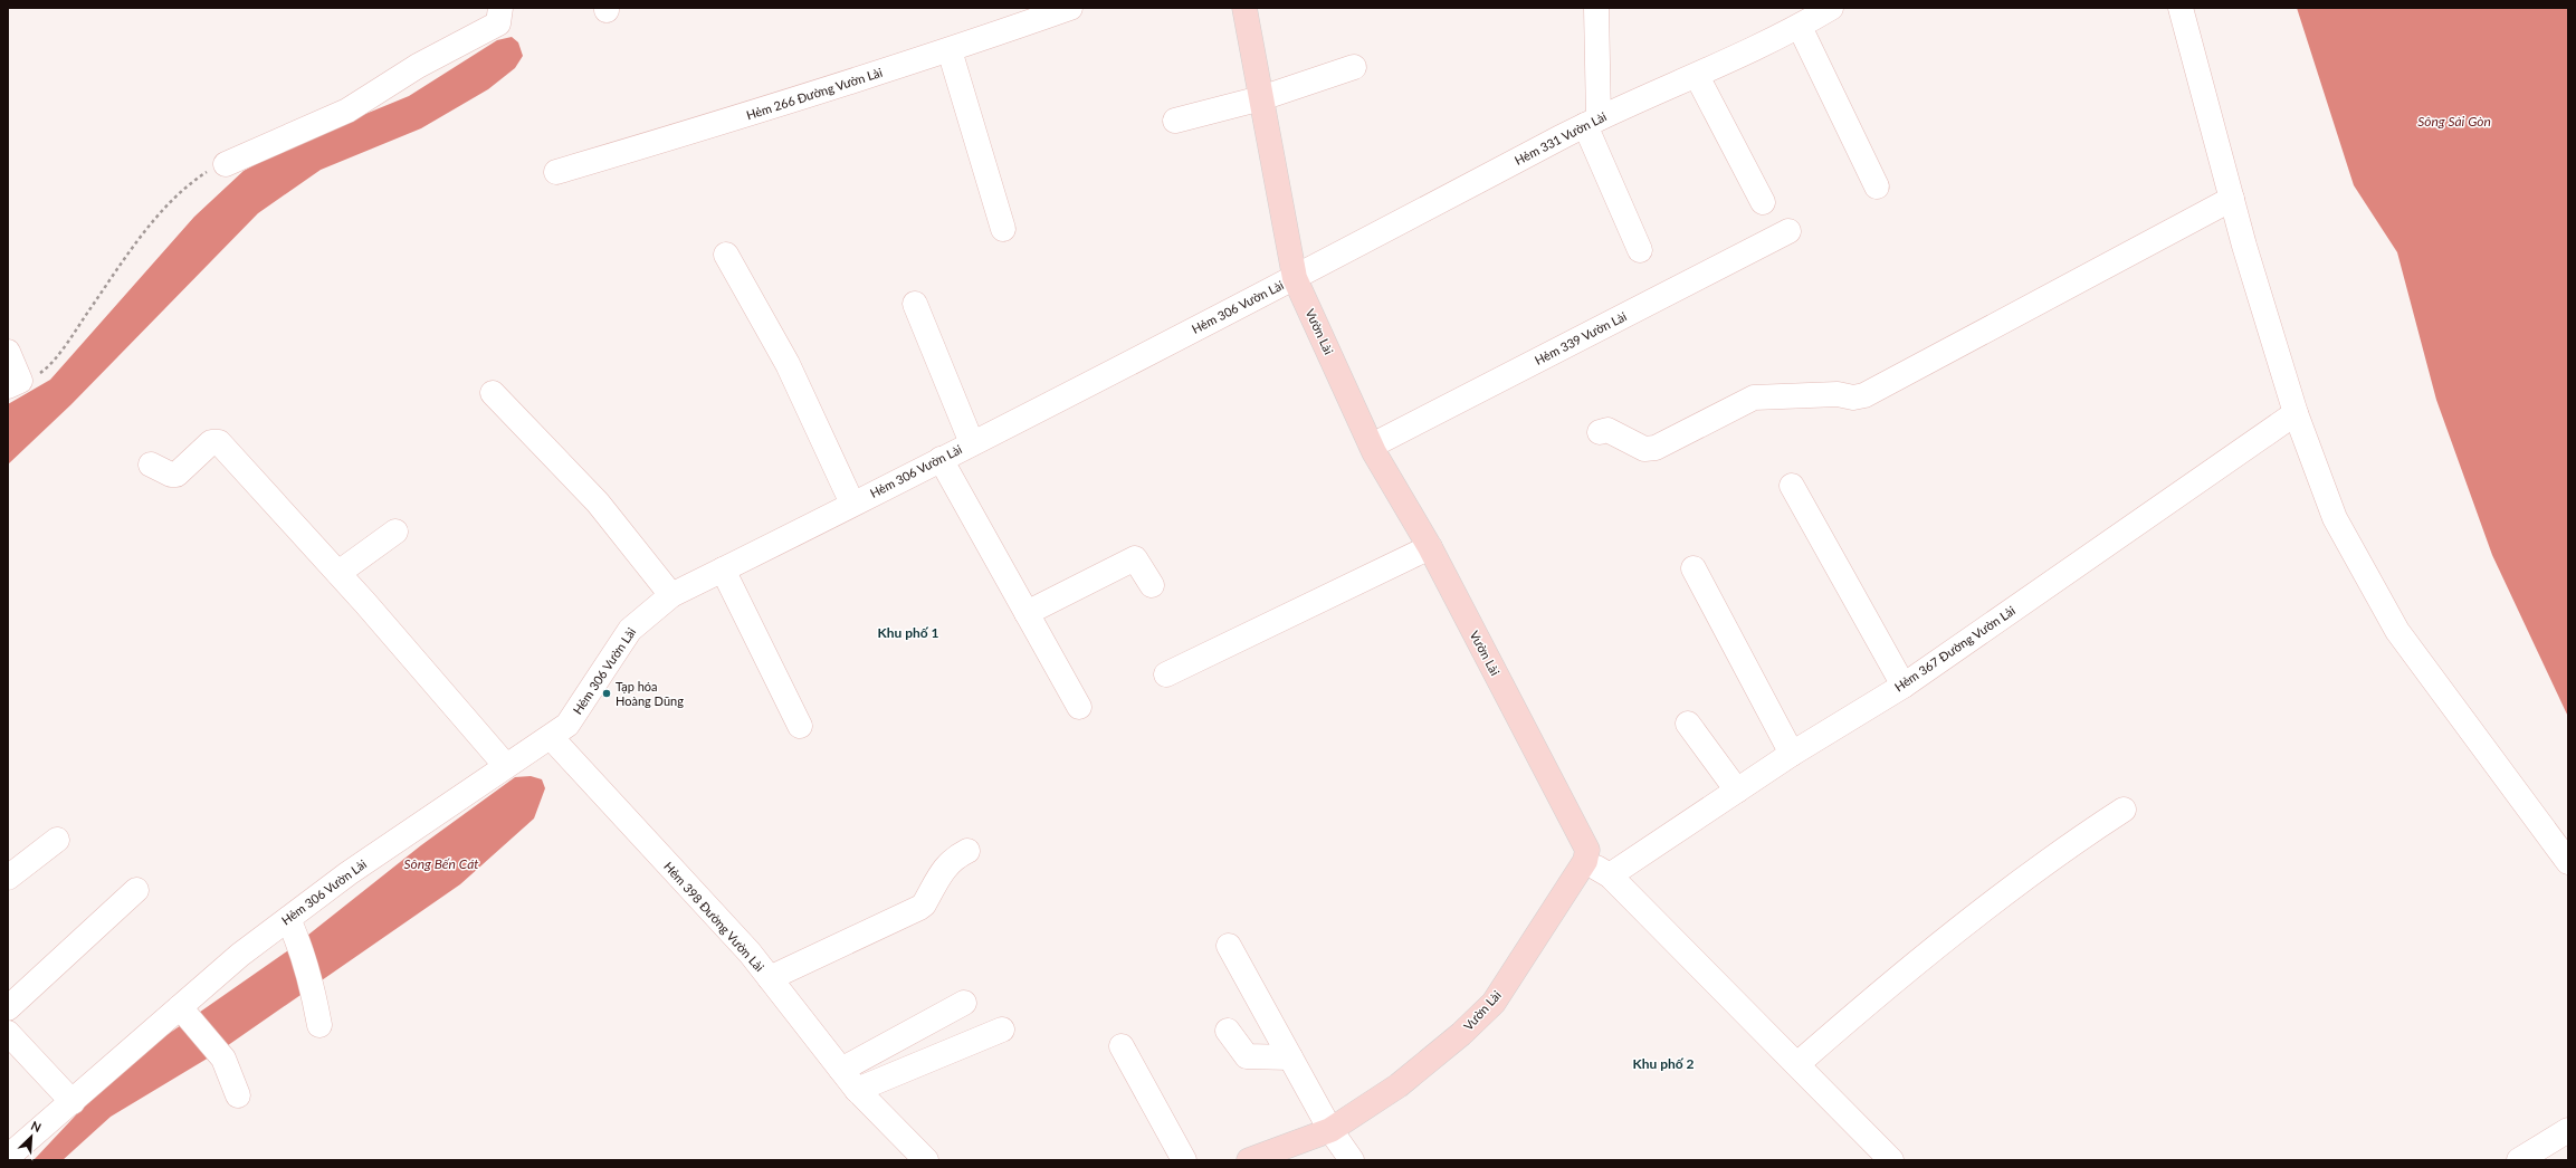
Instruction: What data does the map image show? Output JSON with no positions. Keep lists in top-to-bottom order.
{
  "streets": {
    "main road": ["Vườn Lài"],
    "street": [
      "Hẻm 266 Đường Vườn Lài",
      "Hẻm 331 Vườn Lài",
      "Hẻm 306 Vườn Lài",
      "Hẻm 339 Vườn Lài",
      "Hẻm 367 Đường Vườn Lài",
      "Hẻm 398 Đường Vườn Lài"
    ]
  },
  "crossings": [
    ["Hẻm 331 Vườn Lài", "Hẻm 306 Vườn Lài"],
    ["Hẻm 331 Vườn Lài", "Vườn Lài"],
    ["Hẻm 306 Vườn Lài", "Vườn Lài"],
    ["Hẻm 306 Vườn Lài", "Hẻm 398 Đường Vườn Lài"],
    ["Vườn Lài", "Hẻm 339 Vườn Lài"]
  ],
  "districts": ["Khu phố 1", "Khu phố 2"],
  "water": ["Sông Sài Gòn", "Sông Bến Cát"],
  "places": ["Tạp hóa Hoàng Dũng"],
  "north": "top right"
}
